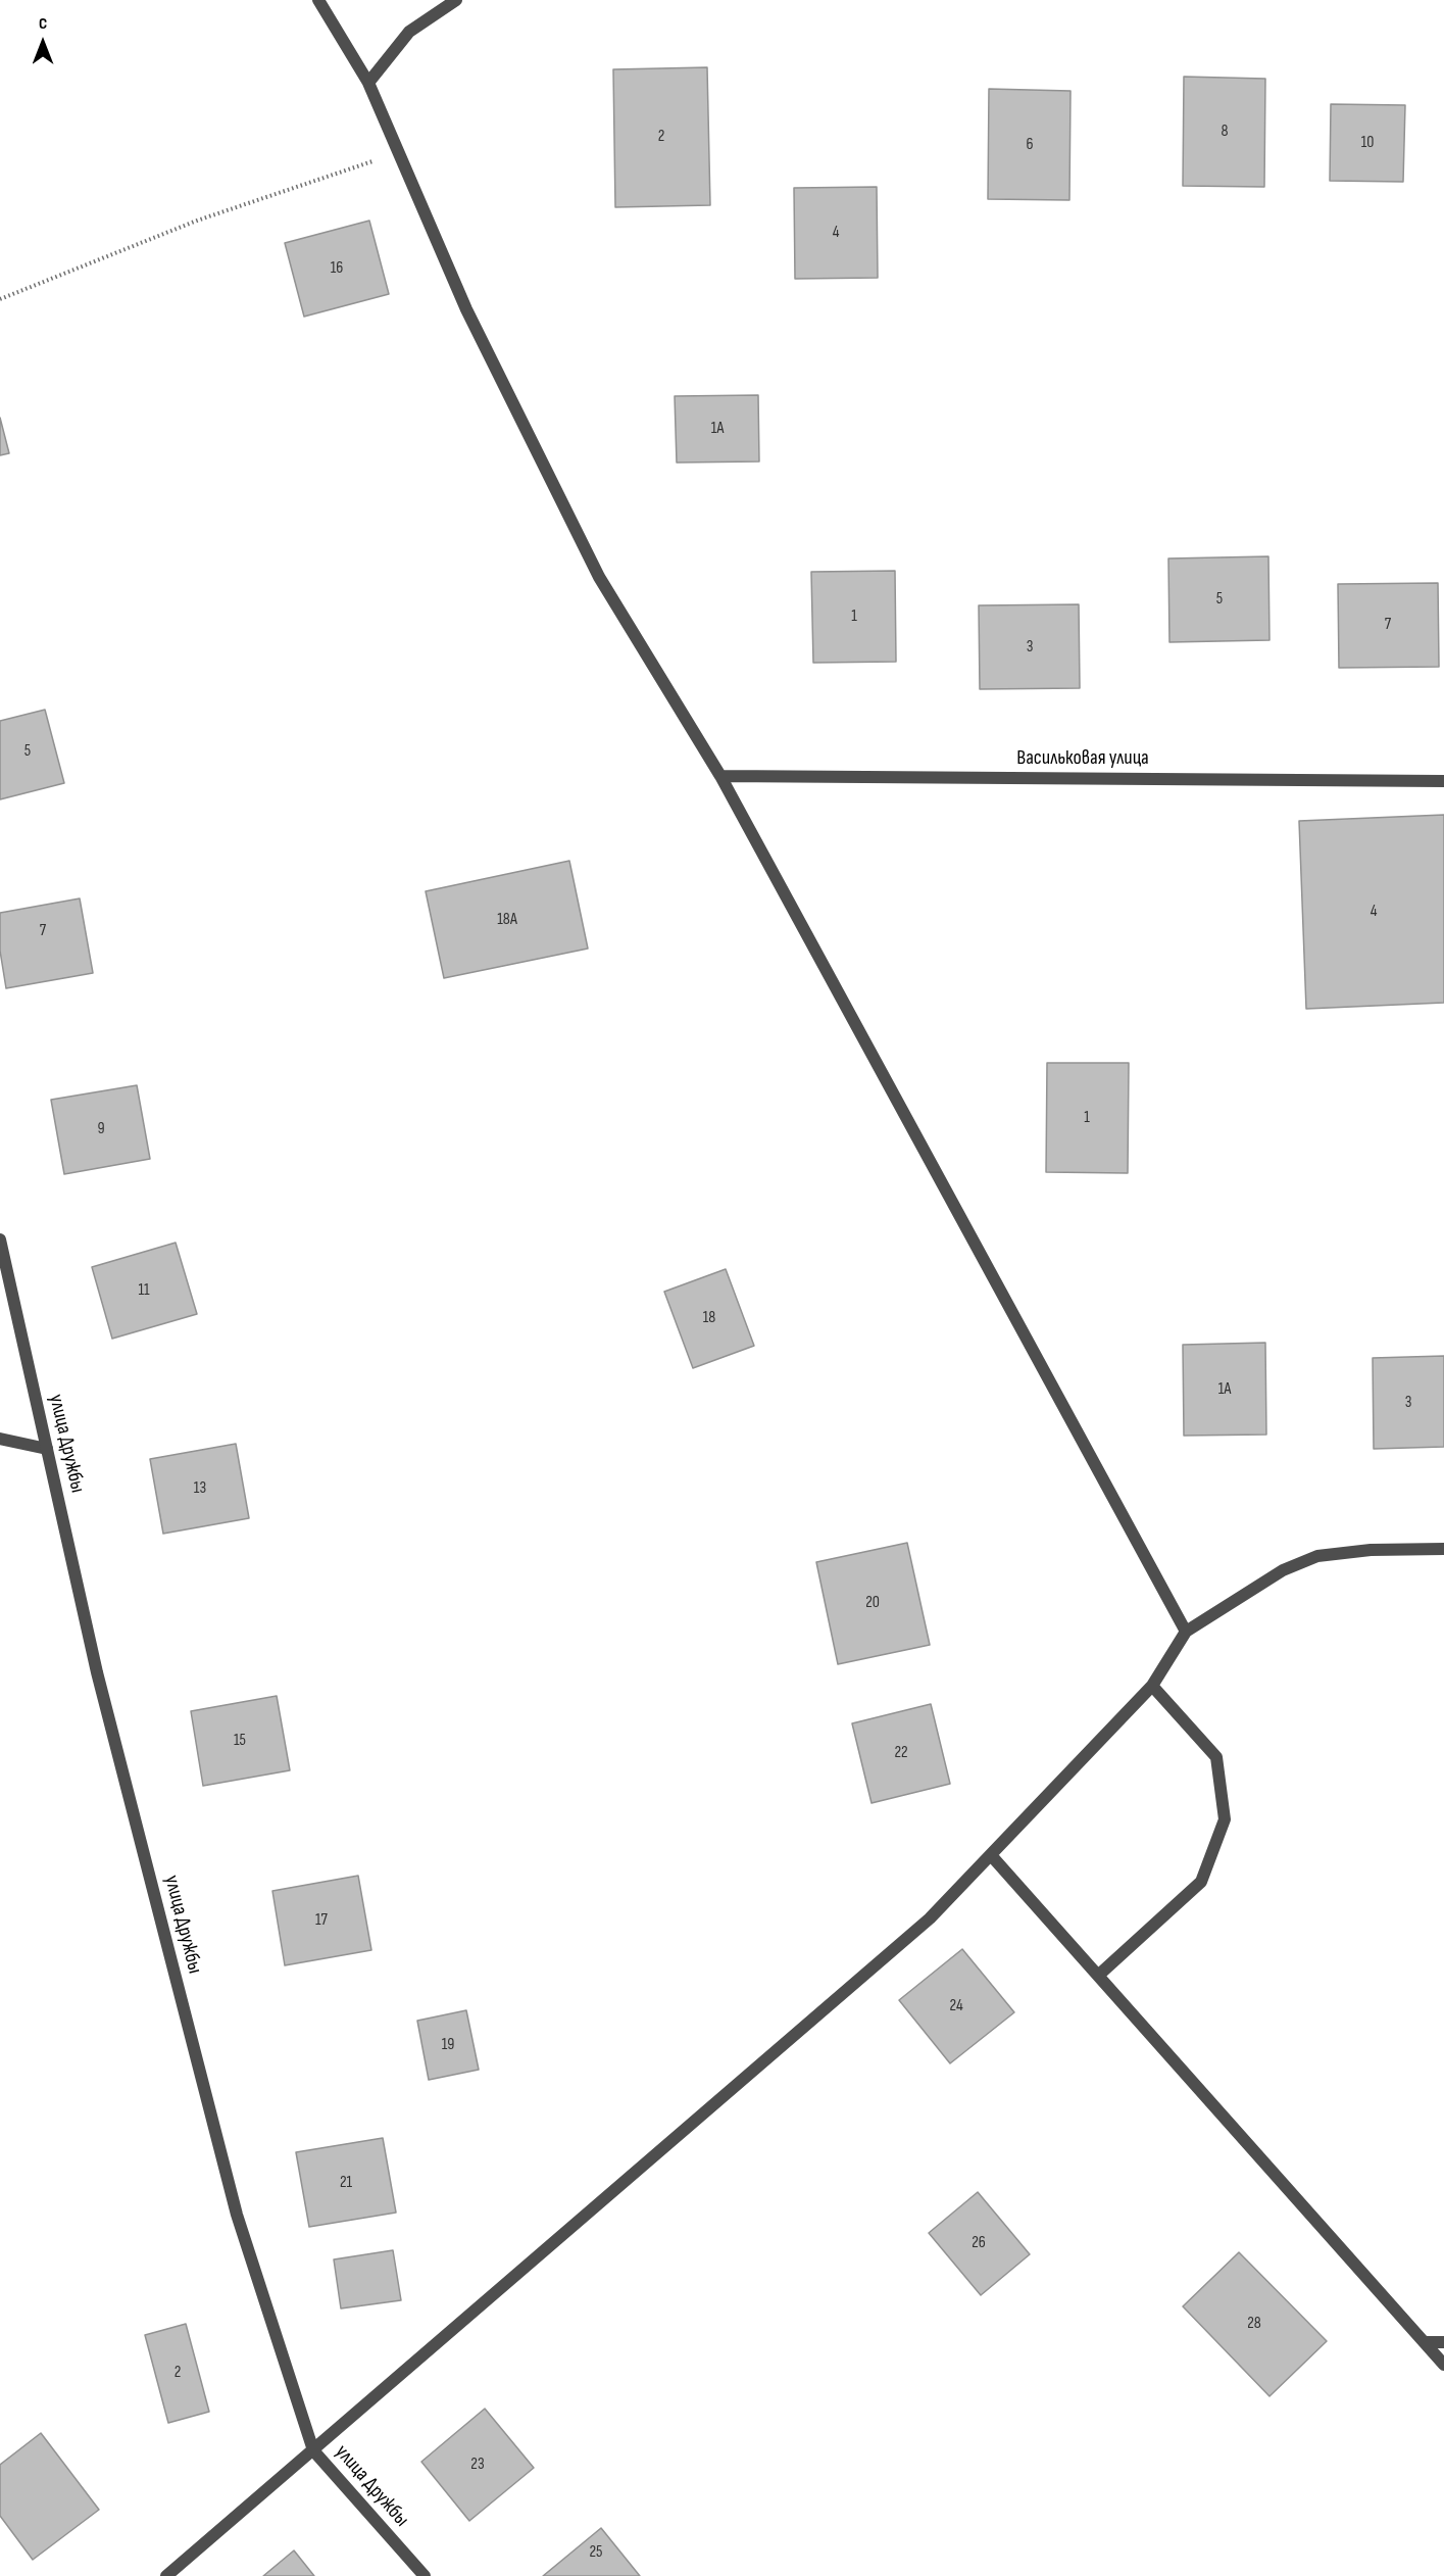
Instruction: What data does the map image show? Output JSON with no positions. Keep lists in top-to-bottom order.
{
  "streets": {
    "street": ["Васильковая улица", "улица Дружбы"]
  },
  "house_numbers": [
    "8",
    "2",
    "10",
    "6",
    "4",
    "16",
    "1А",
    "5",
    "1",
    "7",
    "3",
    "5",
    "4",
    "18А",
    "7",
    "1",
    "9",
    "11",
    "18",
    "1А",
    "3",
    "13",
    "20",
    "15",
    "22",
    "17",
    "24",
    "19",
    "21",
    "26",
    "28",
    "2",
    "23",
    "25"
  ],
  "north": "top"
}
